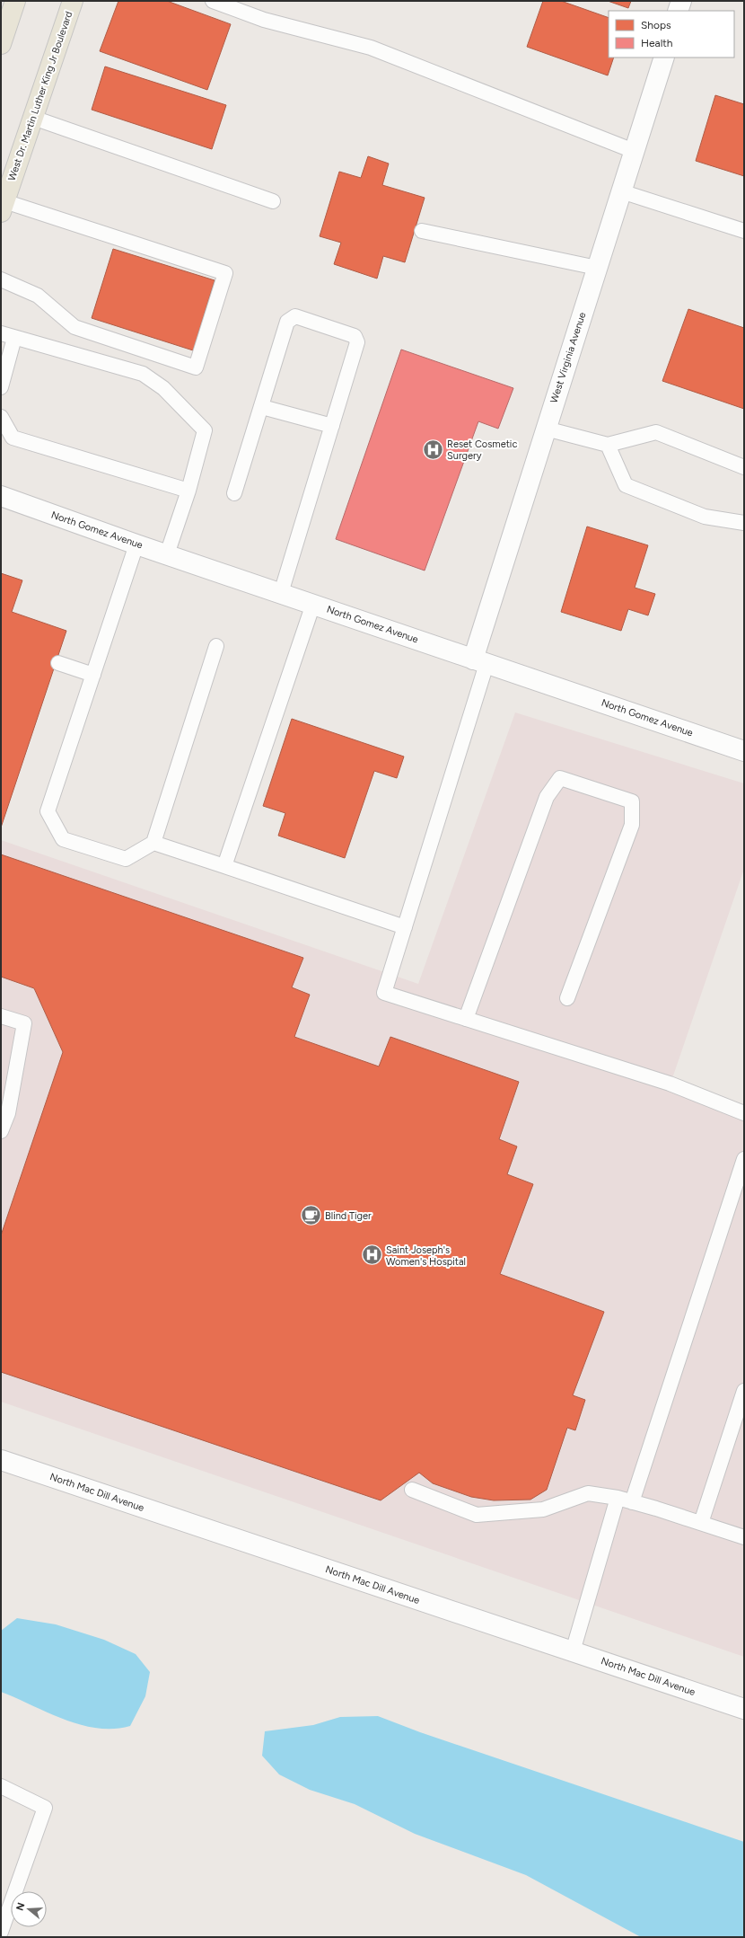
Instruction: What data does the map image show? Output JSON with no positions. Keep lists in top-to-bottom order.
{
  "streets": {
    "main road": ["West Dr. Martin Luther King Jr Boulevard"],
    "street": ["West Virginia Avenue", "North Gomez Avenue", "North Mac Dill Avenue"]
  },
  "crossings": [
    ["West Virginia Avenue", "North Gomez Avenue"]
  ],
  "places": {
    "hospital": ["Reset Cosmetic Surgery", "Saint Joseph's Women's Hospital"],
    "cafe": ["Blind Tiger"]
  },
  "legend": ["Shops", "Health"],
  "north": "left"
}
